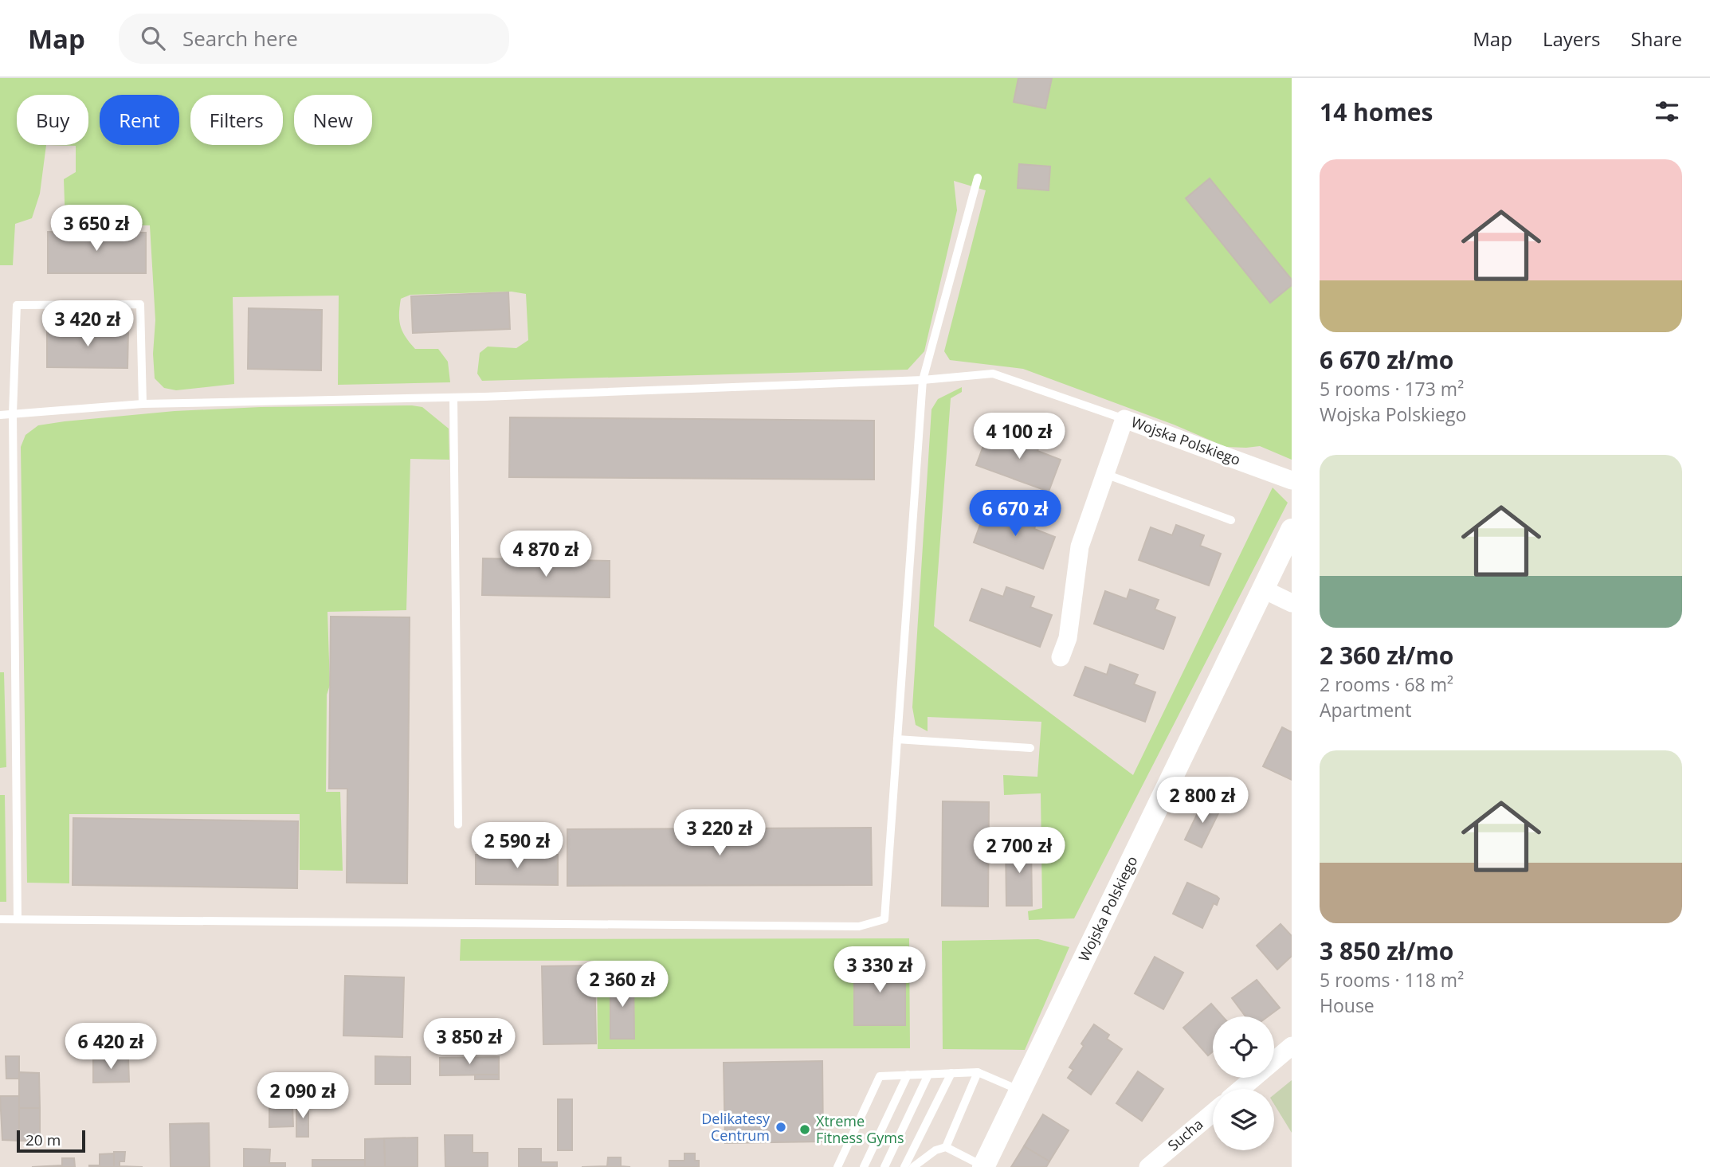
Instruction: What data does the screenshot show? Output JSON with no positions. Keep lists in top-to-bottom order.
{
  "streets": {
    "street": ["Wojska Polskiego", "Sucha"]
  },
  "places": ["Delikatesy Centrum", "Xtreme Fitness Gyms"],
  "scale_bar": "20 m",
  "page": {
    "header": "Map",
    "search": "Search here",
    "nav": ["Map", "Layers", "Share"],
    "heading": "14 homes",
    "chip": [
      "Buy",
      "Rent",
      "Filters",
      "New"
    ],
    "list": [
      {
        "name": "6 670 zł/mo",
        "note": "5 rooms · 173 m² · Wojska Polskiego"
      },
      {
        "name": "2 360 zł/mo",
        "note": "2 rooms · 68 m² · Apartment"
      },
      {
        "name": "3 850 zł/mo",
        "note": "5 rooms · 118 m² · House"
      }
    ],
    "price": [
      "3 650 zł",
      "3 420 zł",
      "4 100 zł",
      "6 670 zł",
      "4 870 zł",
      "2 800 zł",
      "3 220 zł",
      "2 590 zł",
      "2 700 zł",
      "3 330 zł",
      "2 360 zł",
      "3 850 zł",
      "6 420 zł",
      "2 090 zł"
    ],
    "scale": "20 m"
  }
}
